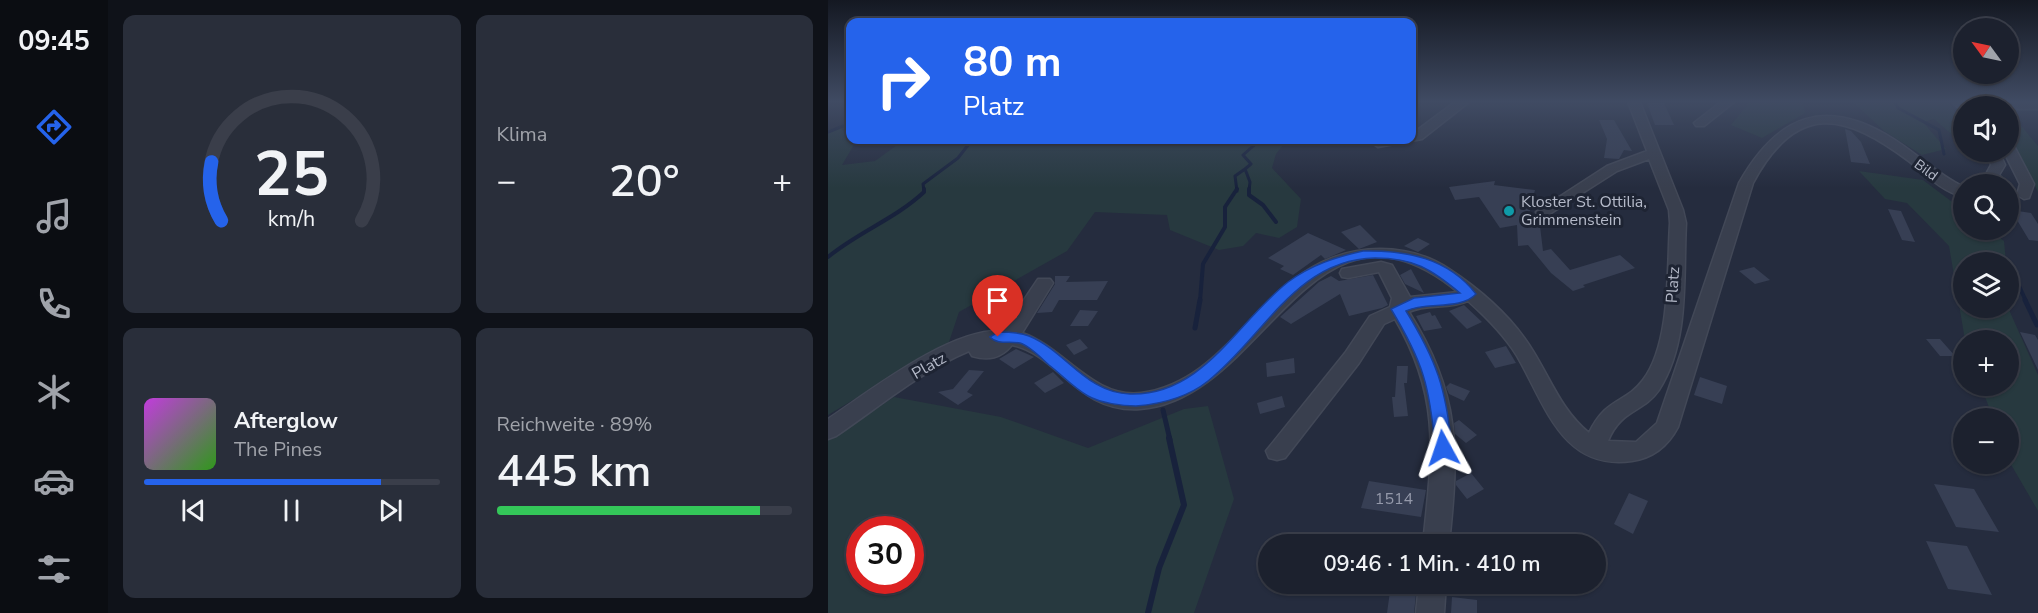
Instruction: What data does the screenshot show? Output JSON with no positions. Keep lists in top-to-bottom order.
{
  "streets": {
    "street": ["Bild", "Platz"]
  },
  "crossings": [
    ["Bild", "Platz"]
  ],
  "places": ["Kloster St. Ottilia, Grimmenstein"],
  "house_numbers": ["1514"],
  "north": "top left",
  "page": {
    "tabs": "09:45",
    "tile": [
      "Klima",
      ["Reichweite · 89%", "445 km"]
    ],
    "map_buttons": ["+", "−"],
    "turn": ["80 m", "Platz"],
    "heat": ["−", "20°", "+"],
    "song": ["Afterglow", "The Pines"],
    "limit": "30",
    "trip": "09:46 · 1 Min. · 410 m",
    "gauge": ["25", "km/h"]
  }
}
